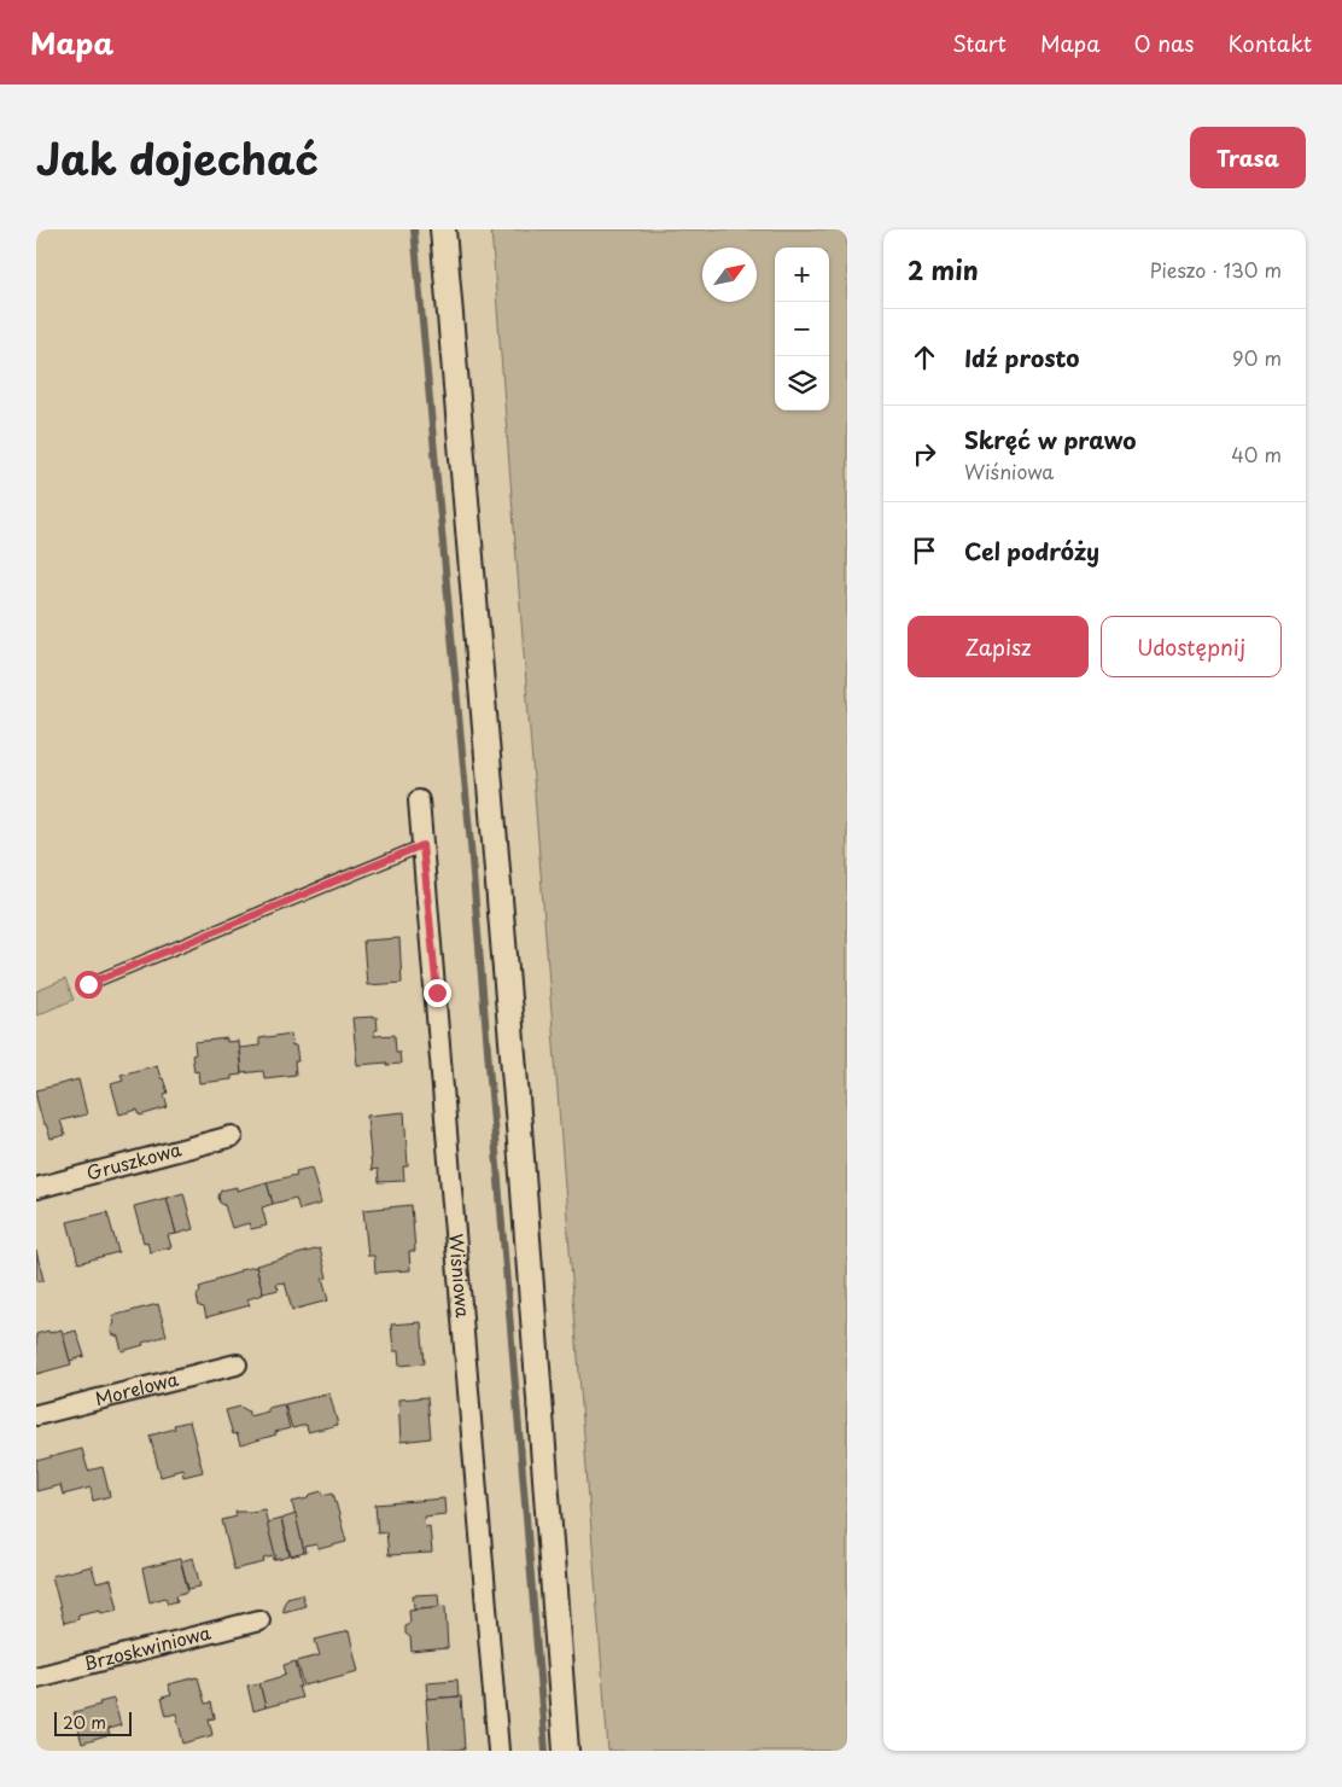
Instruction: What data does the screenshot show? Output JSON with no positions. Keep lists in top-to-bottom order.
{
  "streets": {
    "street": [
      "Gruszkowa",
      "Wiśniowa",
      "Morelowa",
      "Brzoskwiniowa"
    ]
  },
  "scale_bar": "20 m",
  "north": "top right",
  "page": {
    "header": "Mapa",
    "nav": [
      "Start",
      "Mapa",
      "O nas",
      "Kontakt"
    ],
    "title": "Jak dojechać",
    "buttons": [
      "Trasa",
      ["Zapisz", "Udostępnij"]
    ],
    "heading": ["2 min", "Pieszo · 130 m"],
    "map_buttons": ["+", "−"],
    "list": [
      ["Idź prosto", "90 m"],
      ["Skręć w prawo", "Wiśniowa", "40 m"],
      "Cel podróży"
    ],
    "scale": "20 m"
  }
}
